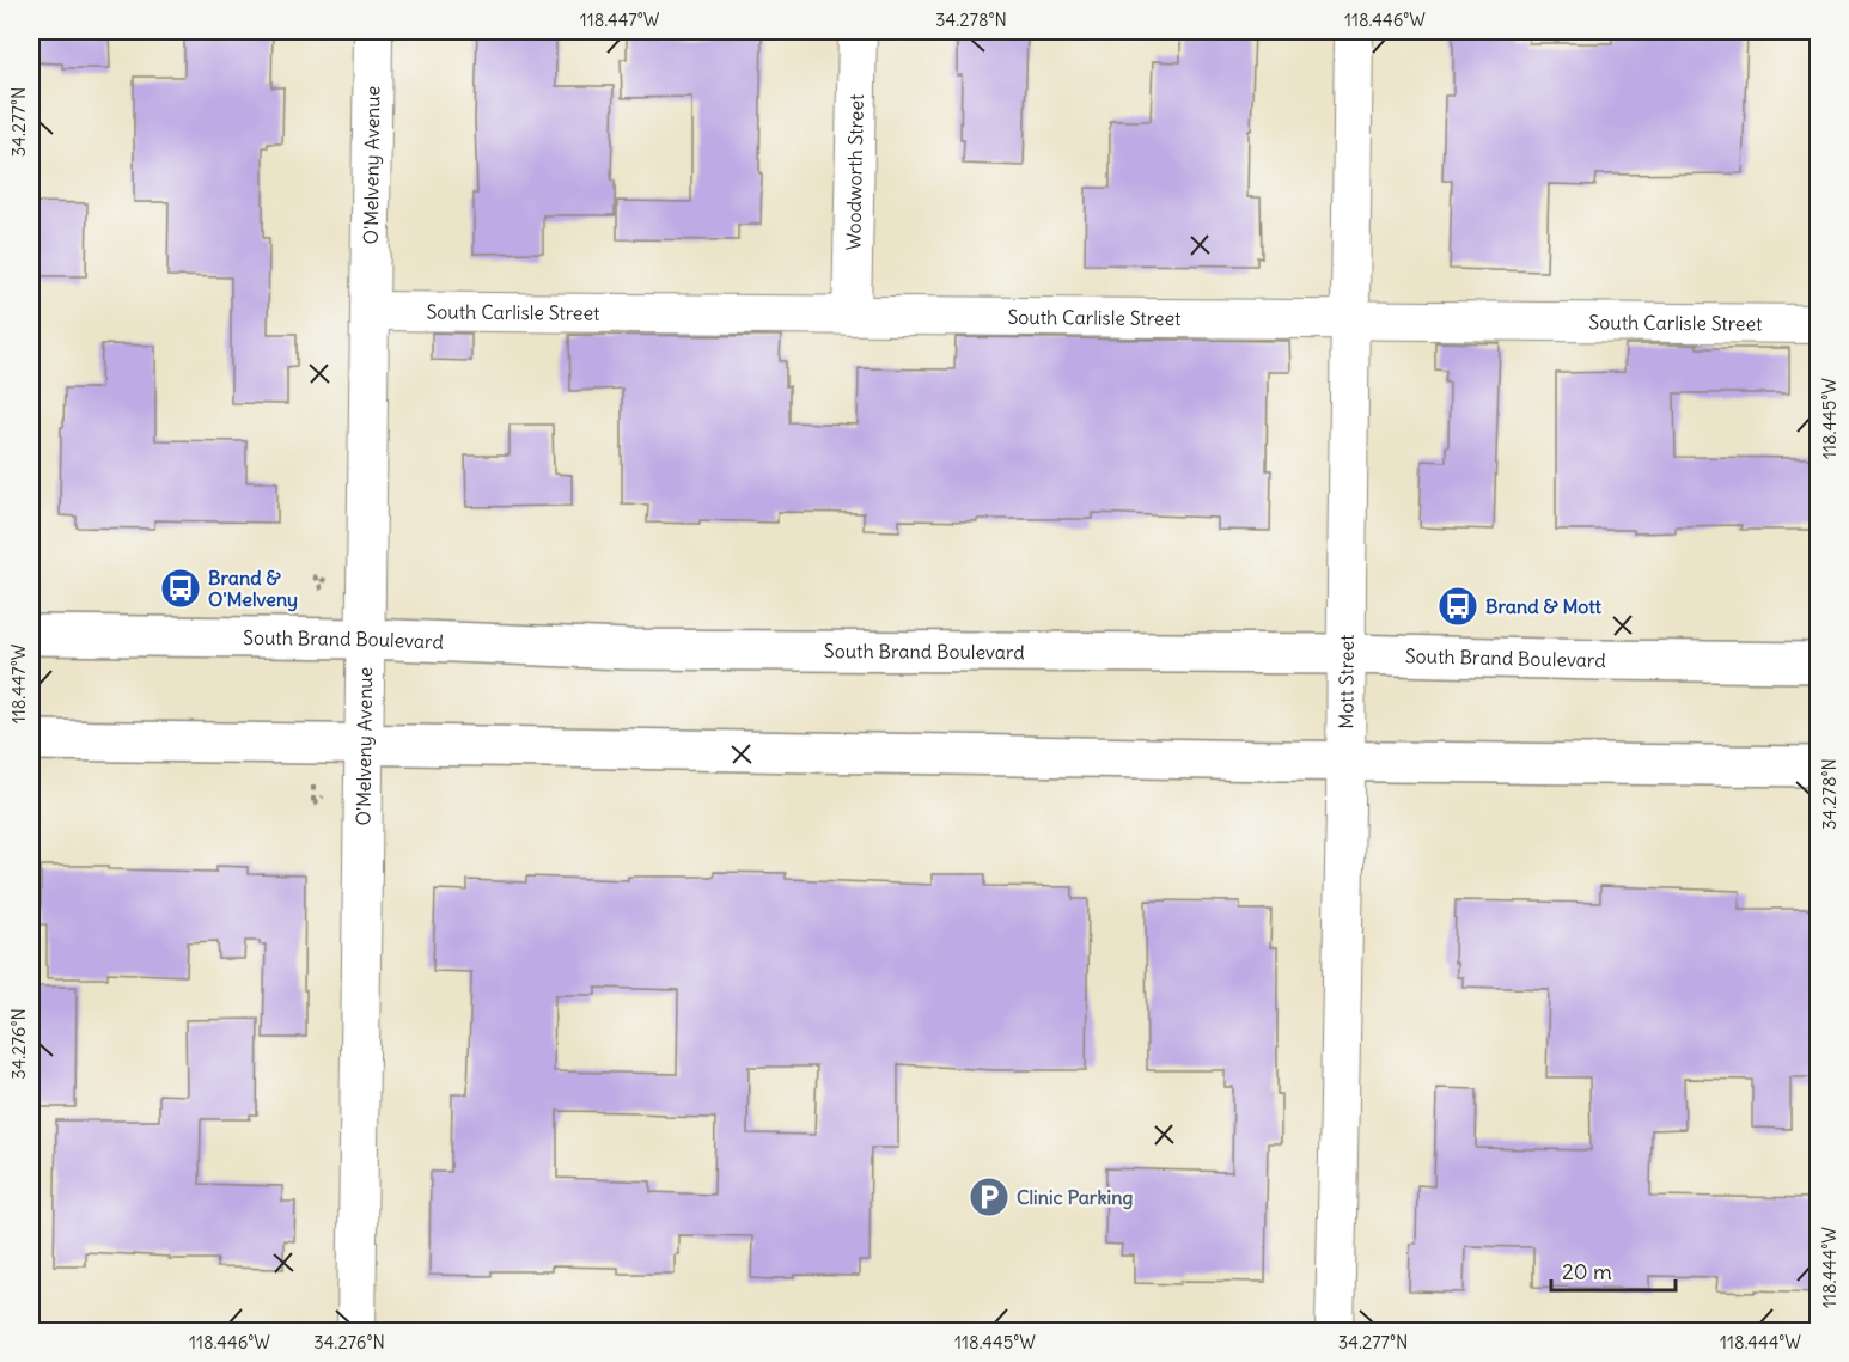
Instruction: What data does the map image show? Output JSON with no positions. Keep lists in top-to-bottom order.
{
  "streets": {
    "main road": ["South Brand Boulevard"],
    "street": [
      "O'Melveny Avenue",
      "Woodworth Street",
      "South Carlisle Street",
      "Mott Street"
    ]
  },
  "crossings": [
    ["O'Melveny Avenue", "South Carlisle Street"],
    ["O'Melveny Avenue", "South Brand Boulevard"],
    ["Woodworth Street", "South Carlisle Street"],
    ["South Carlisle Street", "Mott Street"],
    ["South Brand Boulevard", "Mott Street"]
  ],
  "places": {
    "bus stop": ["Brand & O'Melveny", "Brand & Mott"],
    "parking": ["Clinic Parking"]
  },
  "scale_bar": "20 m",
  "coordinates": [
    "118.447°W",
    "34.278°N",
    "118.446°W",
    "34.277°N",
    "118.445°W",
    "34.276°N",
    "118.444°W"
  ]
}
